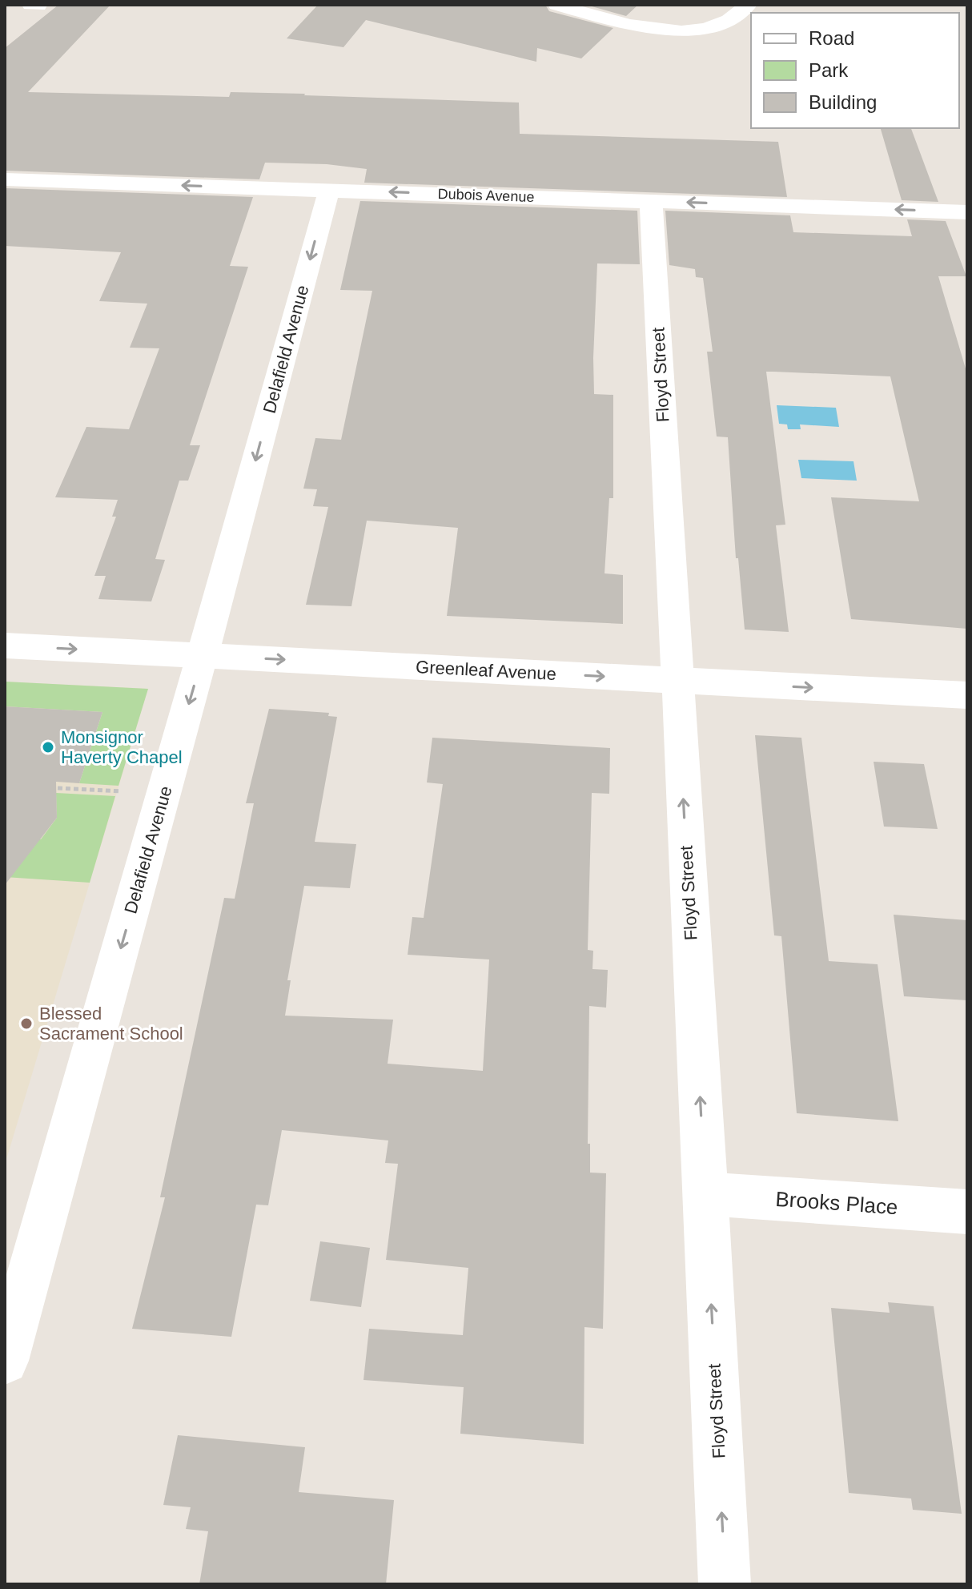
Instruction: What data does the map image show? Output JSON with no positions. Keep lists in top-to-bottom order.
{
  "streets": {
    "street": [
      "Dubois Avenue",
      "Delafield Avenue",
      "Floyd Street",
      "Greenleaf Avenue",
      "Brooks Place"
    ]
  },
  "crossings": [
    ["Dubois Avenue", "Delafield Avenue"],
    ["Dubois Avenue", "Floyd Street"],
    ["Delafield Avenue", "Greenleaf Avenue"],
    ["Floyd Street", "Greenleaf Avenue"],
    ["Floyd Street", "Brooks Place"]
  ],
  "one_way": [
    "Dubois Avenue",
    "Delafield Avenue",
    "Floyd Street",
    "Greenleaf Avenue"
  ],
  "places": ["Monsignor Haverty Chapel", "Blessed Sacrament School"],
  "legend": ["Road", "Park", "Building"]
}
